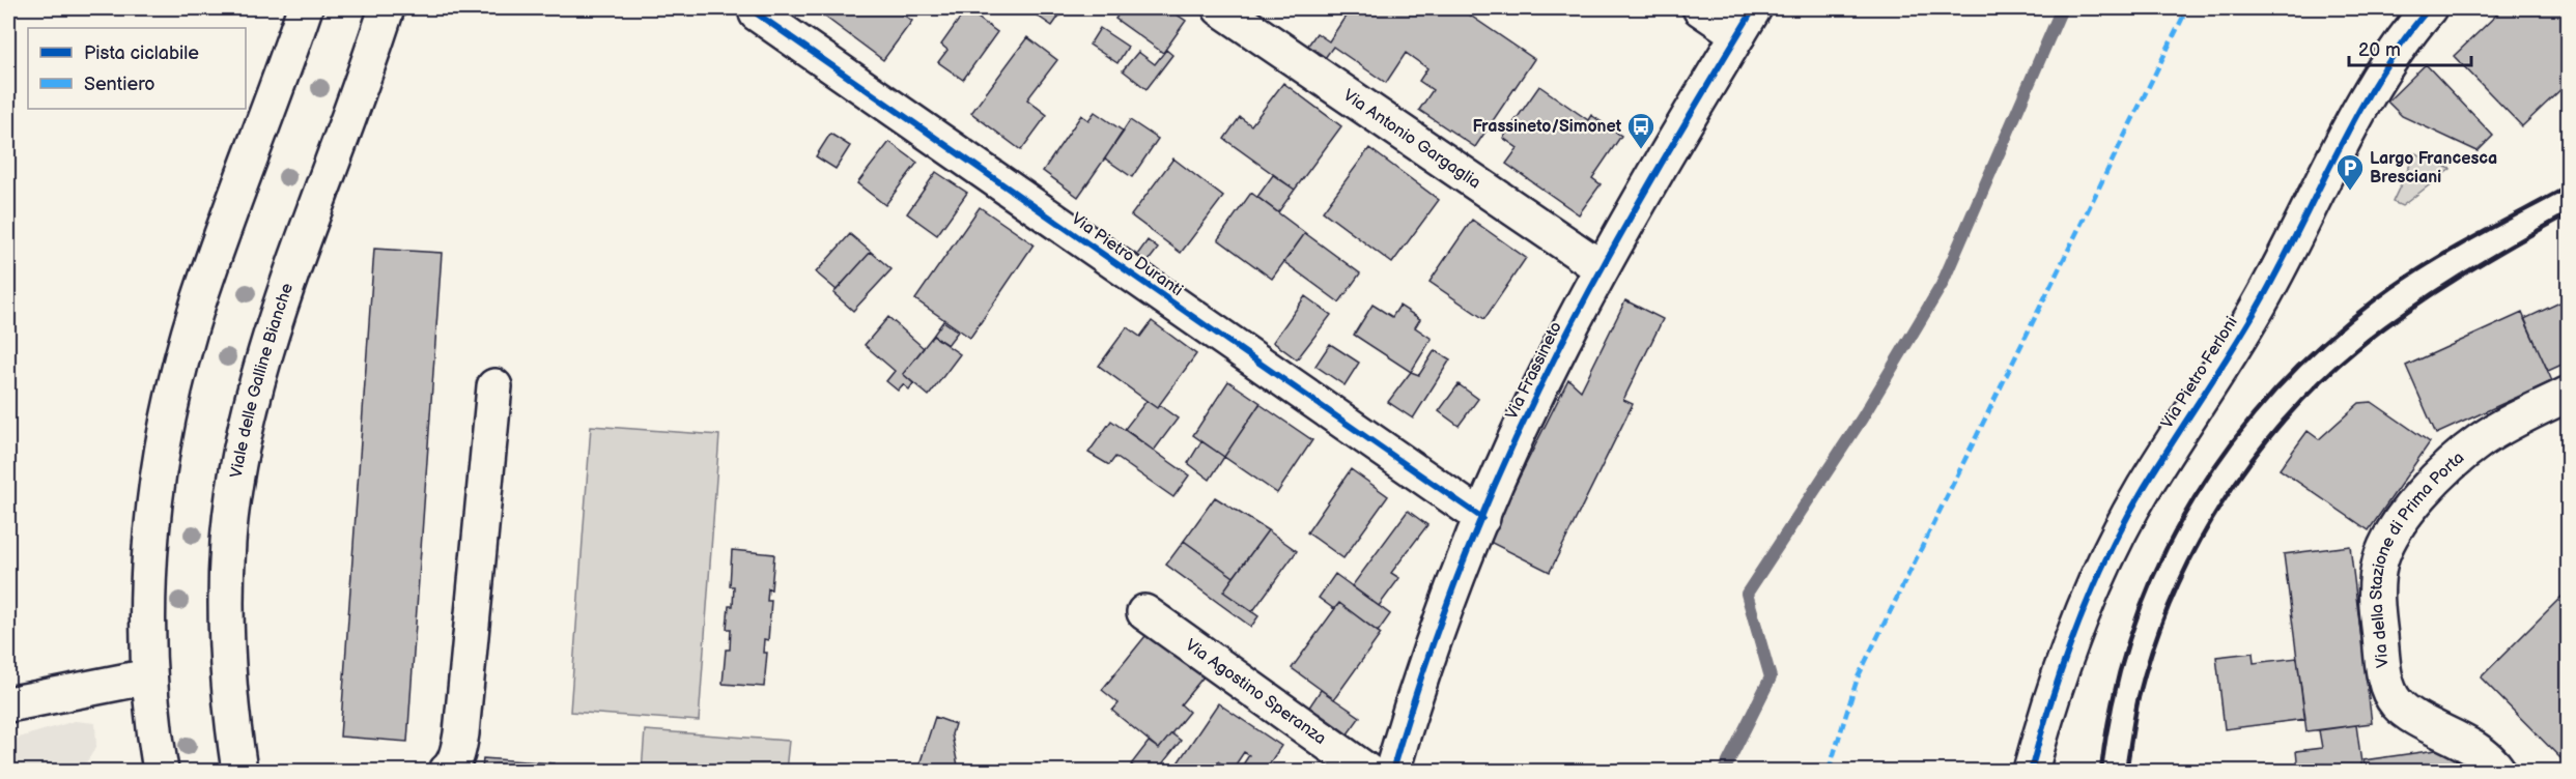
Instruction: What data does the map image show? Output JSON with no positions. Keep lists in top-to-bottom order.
{
  "streets": {
    "street": [
      "Via Antonio Gargaglia",
      "Via Pietro Duranti",
      "Via Frassineto",
      "Via Pietro Ferloni",
      "Viale delle Galline Bianche",
      "Via della Stazione di Prima Porta",
      "Via Agostino Speranza"
    ]
  },
  "crossings": [
    ["Via Antonio Gargaglia", "Via Frassineto"],
    ["Via Pietro Duranti", "Via Frassineto"]
  ],
  "places": {
    "bus stop": ["Frassineto/Simonet"],
    "parking": ["Largo Francesca Bresciani"]
  },
  "legend": ["Pista ciclabile", "Sentiero"],
  "scale_bar": "20 m"
}
